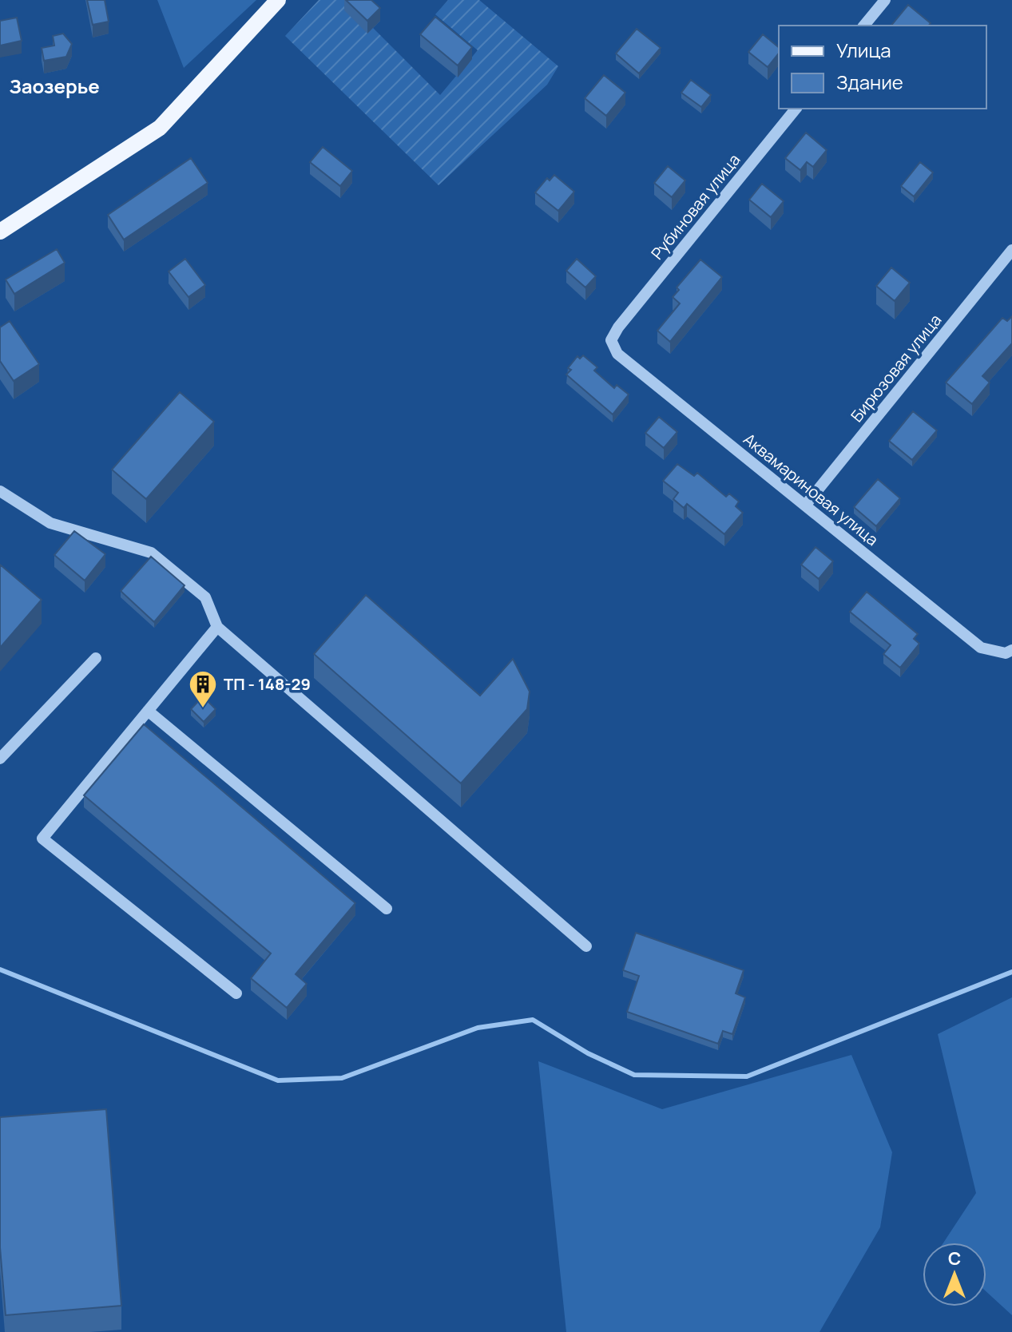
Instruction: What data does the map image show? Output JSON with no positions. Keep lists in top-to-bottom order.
{
  "streets": {
    "street": ["Рубиновая улица", "Бирюзовая улица", "Аквамариновая улица"]
  },
  "crossings": [
    ["Рубиновая улица", "Аквамариновая улица"],
    ["Бирюзовая улица", "Аквамариновая улица"]
  ],
  "districts": ["Заозерье"],
  "places": {
    "building": ["ТП - 148-29"]
  },
  "legend": ["Улица", "Здание"],
  "north": "top"
}
